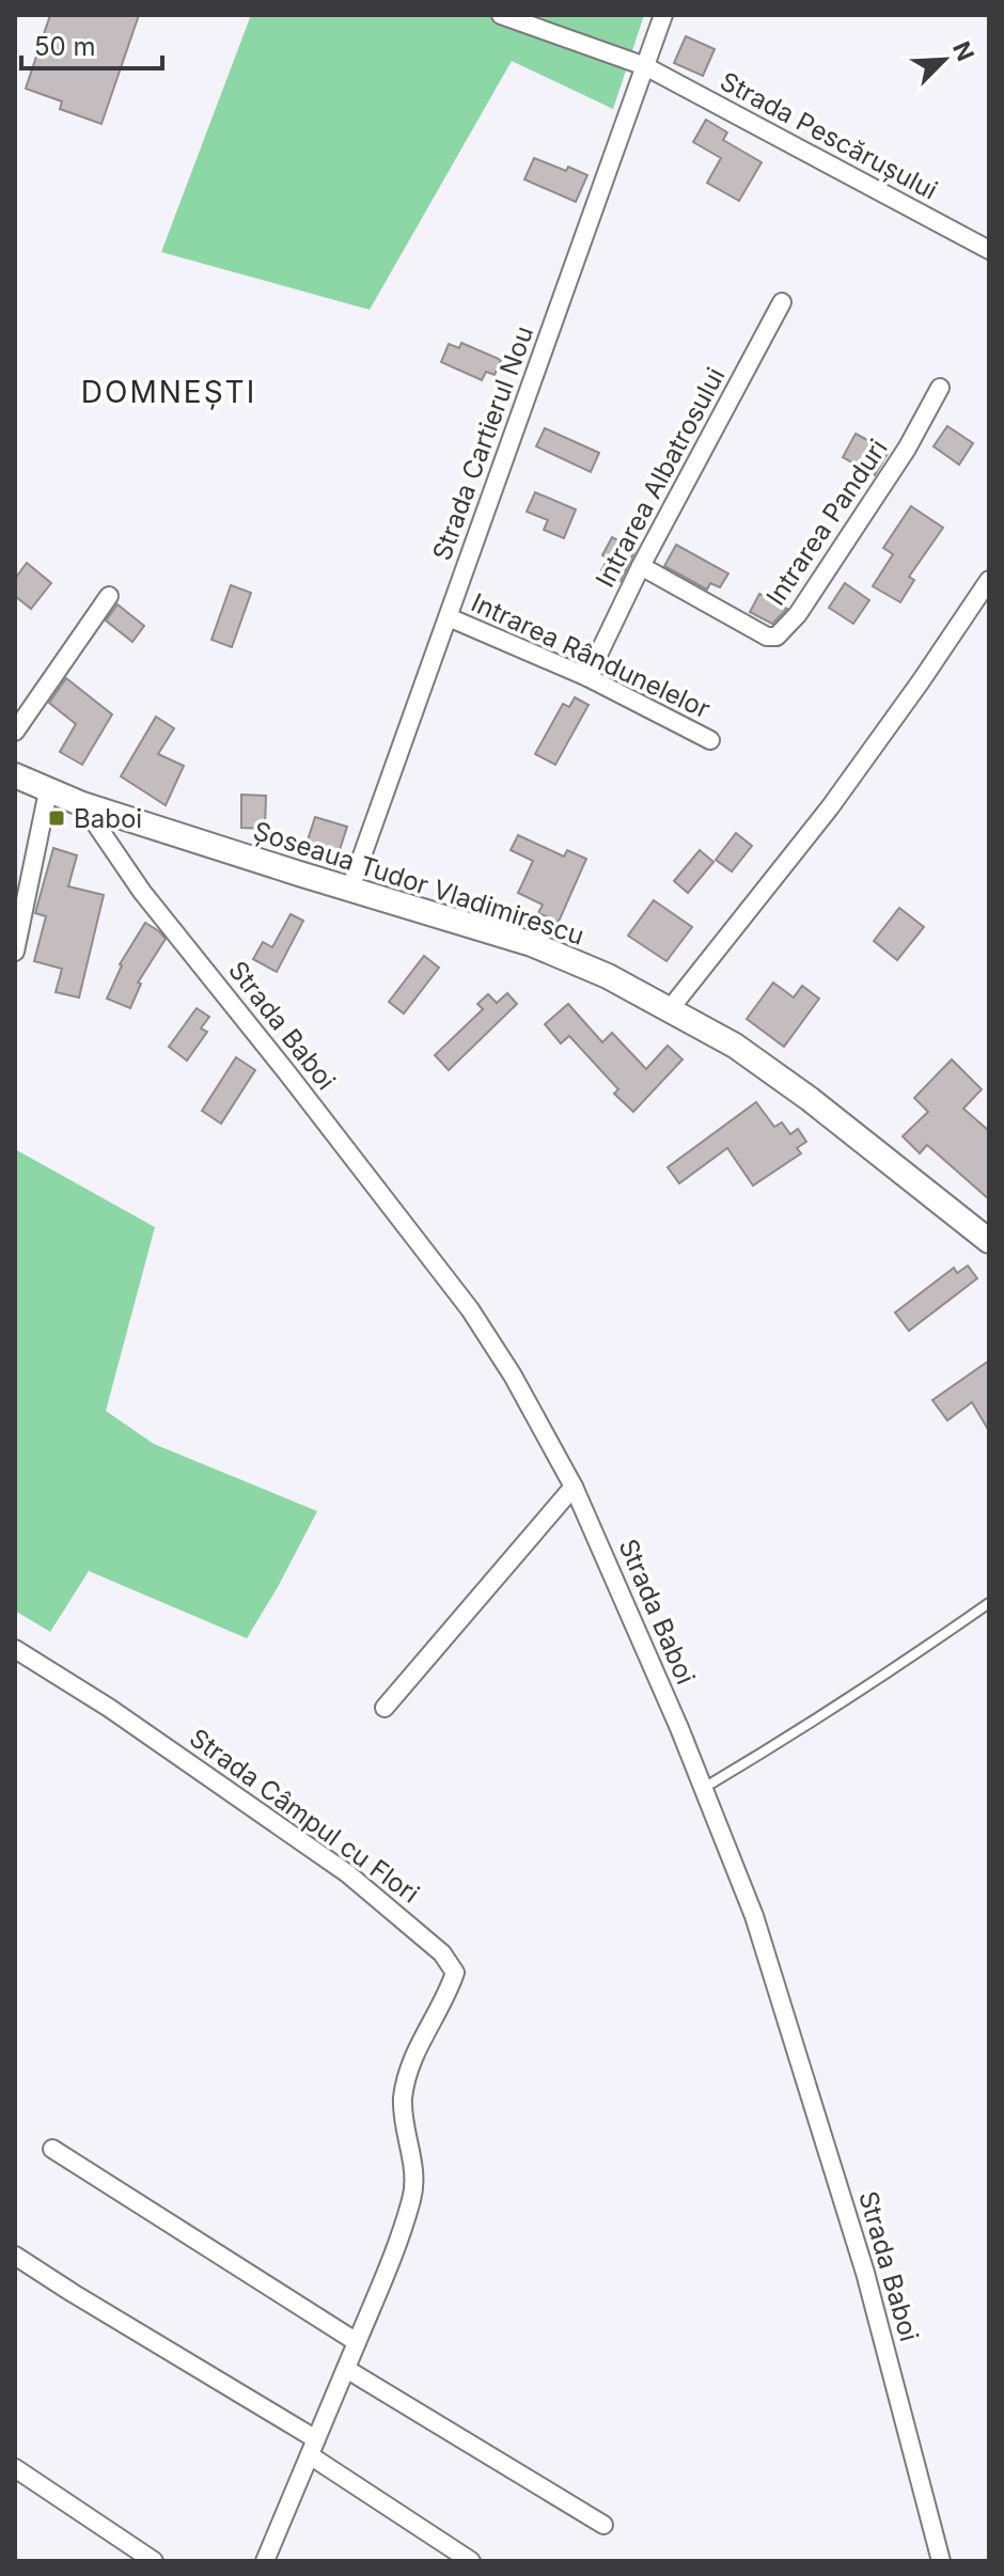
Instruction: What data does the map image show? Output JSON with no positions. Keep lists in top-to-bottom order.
{
  "streets": {
    "main road": ["Șoseaua Tudor Vladimirescu"],
    "street": [
      "Strada Pescărușului",
      "Strada Cartierul Nou",
      "Intrarea Albatrosului",
      "Intrarea Panduri",
      "Intrarea Rândunelelor",
      "Strada Baboi",
      "Strada Câmpul cu Flori"
    ]
  },
  "crossings": [
    ["Strada Pescărușului", "Strada Cartierul Nou"],
    ["Strada Cartierul Nou", "Intrarea Rândunelelor"],
    ["Strada Cartierul Nou", "Șoseaua Tudor Vladimirescu"],
    ["Intrarea Albatrosului", "Intrarea Panduri"],
    ["Intrarea Albatrosului", "Intrarea Rândunelelor"],
    ["Șoseaua Tudor Vladimirescu", "Strada Baboi"]
  ],
  "districts": ["DOMNEȘTI"],
  "places": {
    "transit": ["Baboi"]
  },
  "scale_bar": "50 m",
  "north": "top right"
}
